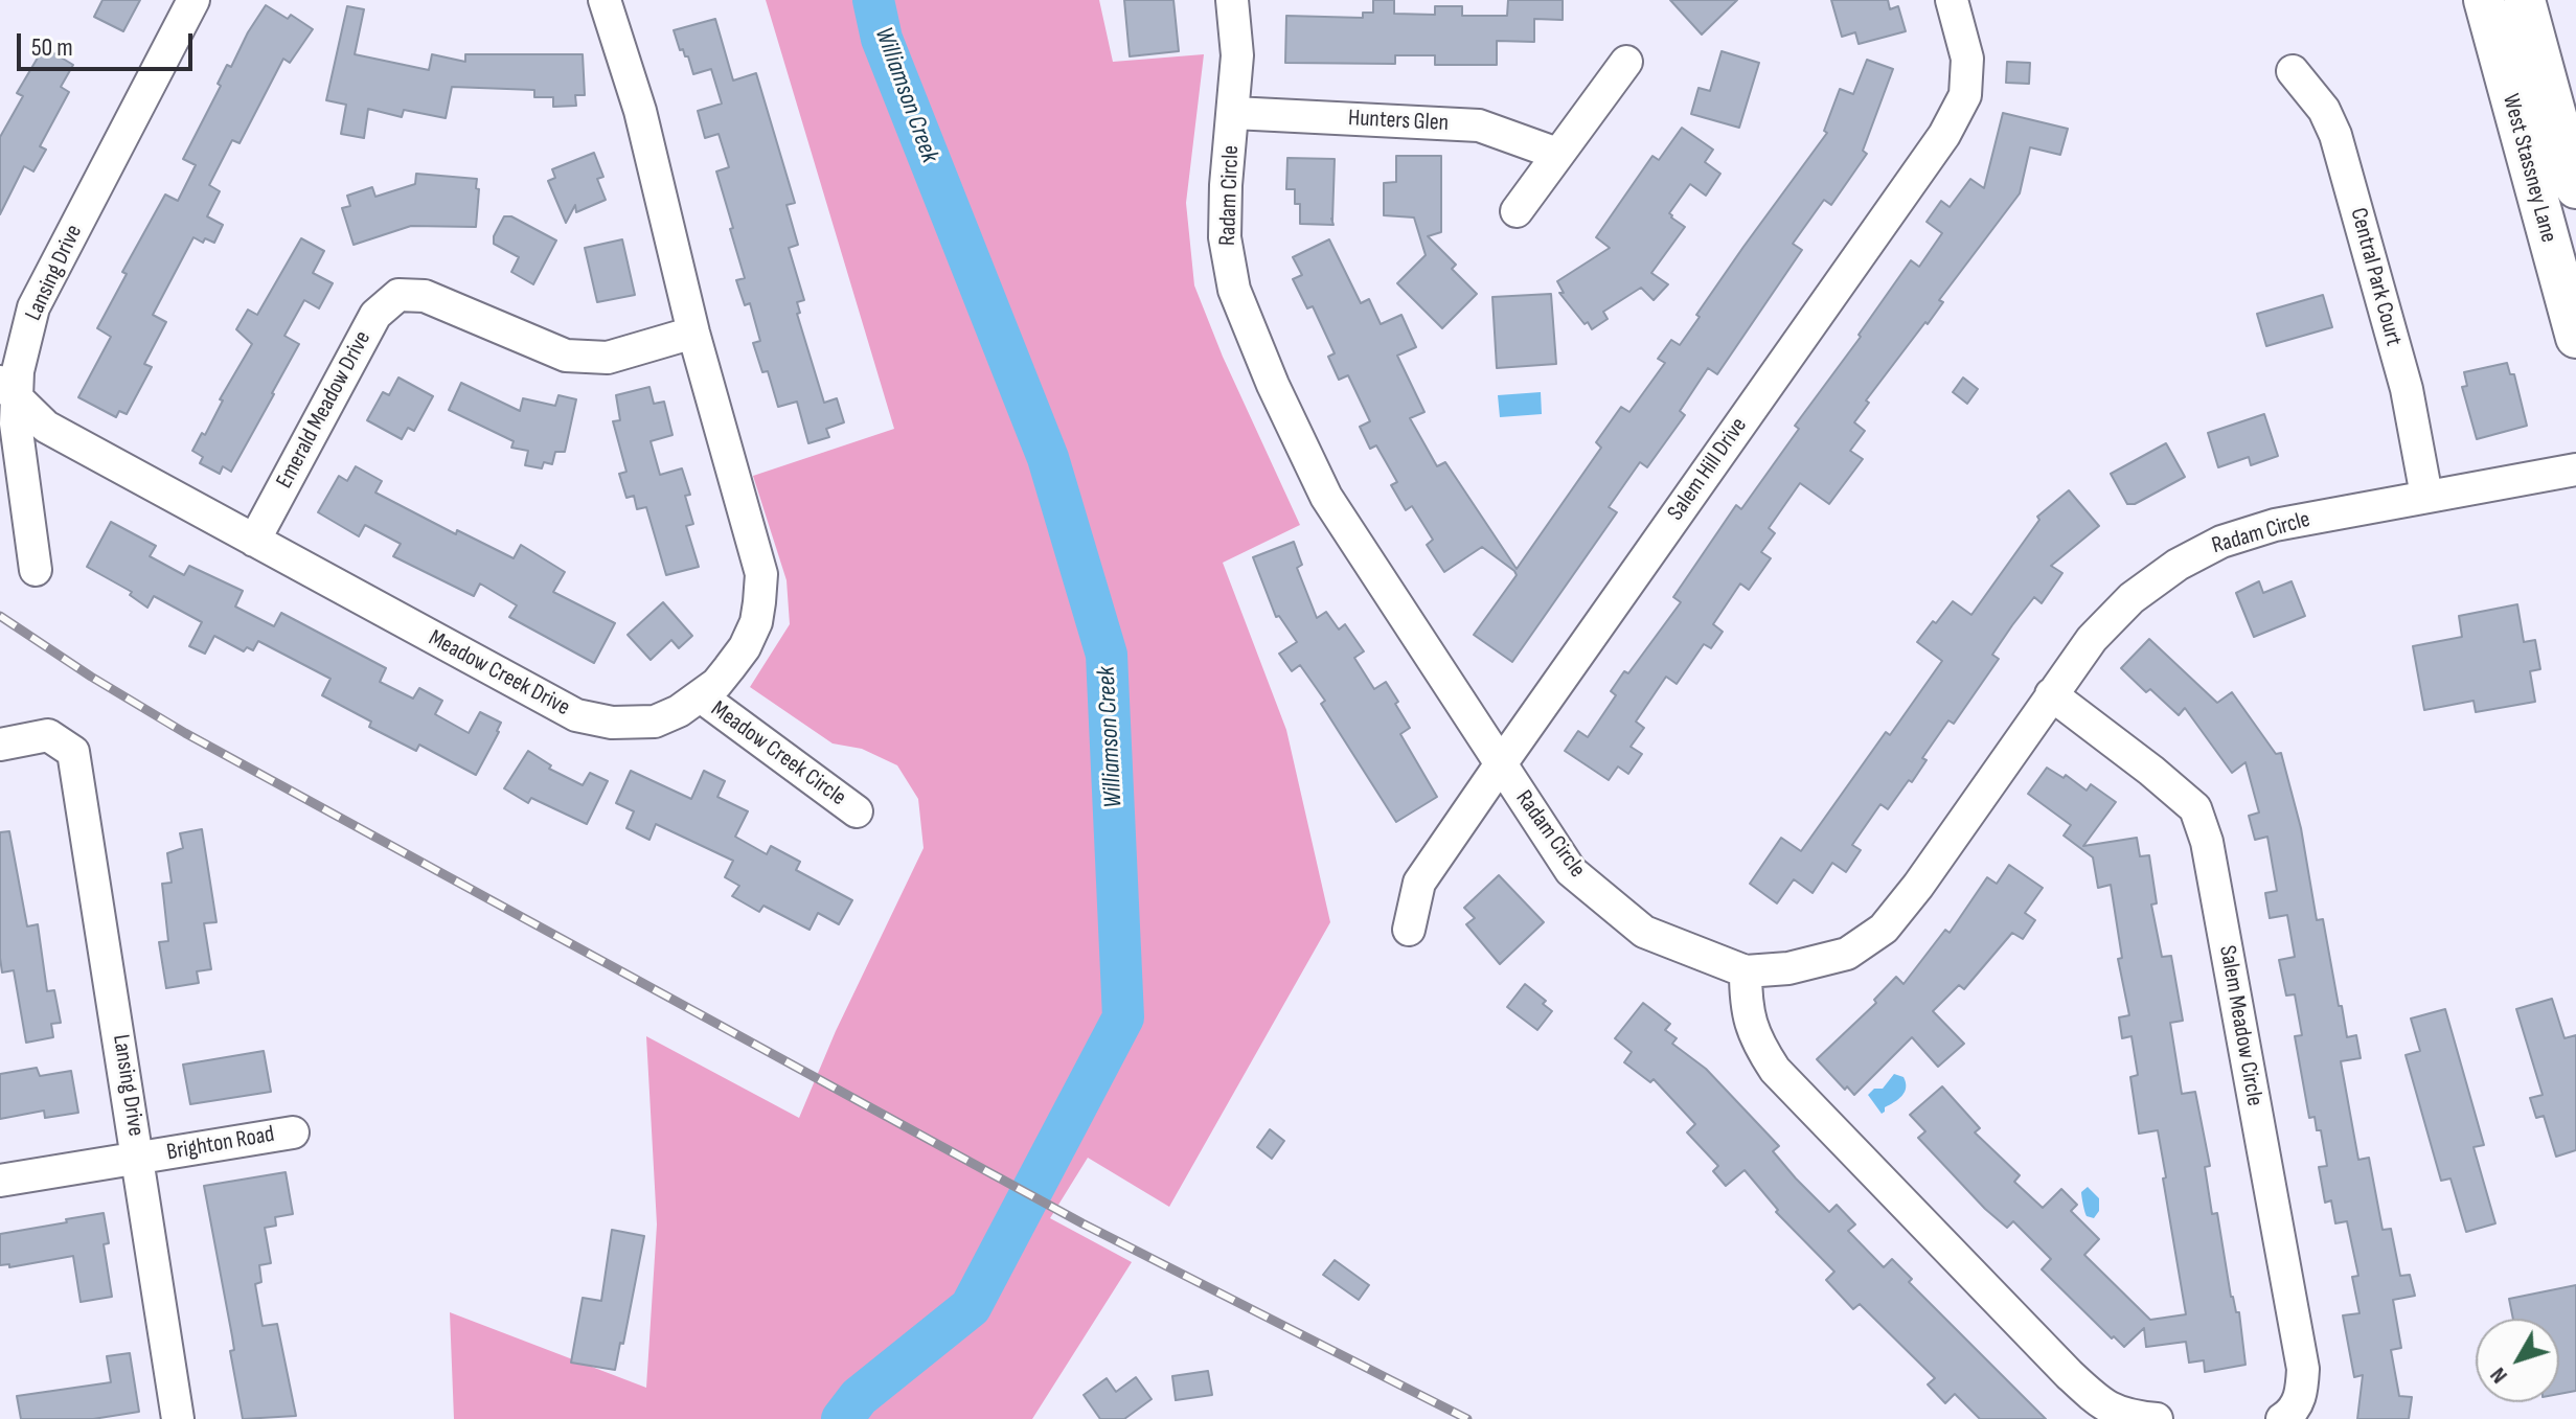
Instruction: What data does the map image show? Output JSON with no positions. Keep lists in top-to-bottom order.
{
  "streets": {
    "main road": ["West Stassney Lane"],
    "street": [
      "Hunters Glen",
      "Radam Circle",
      "Lansing Drive",
      "Central Park Court",
      "Emerald Meadow Drive",
      "Salem Hill Drive",
      "Meadow Creek Drive",
      "Meadow Creek Circle",
      "Salem Meadow Circle",
      "Brighton Road"
    ]
  },
  "crossings": [
    ["Hunters Glen", "Radam Circle"],
    ["Radam Circle", "Central Park Court"],
    ["Radam Circle", "Salem Hill Drive"],
    ["Radam Circle", "Salem Meadow Circle"],
    ["Lansing Drive", "Meadow Creek Drive"],
    ["Lansing Drive", "Brighton Road"],
    ["Emerald Meadow Drive", "Meadow Creek Drive"],
    ["Meadow Creek Drive", "Meadow Creek Circle"]
  ],
  "water": ["Williamson Creek"],
  "scale_bar": "50 m",
  "north": "bottom left"
}
